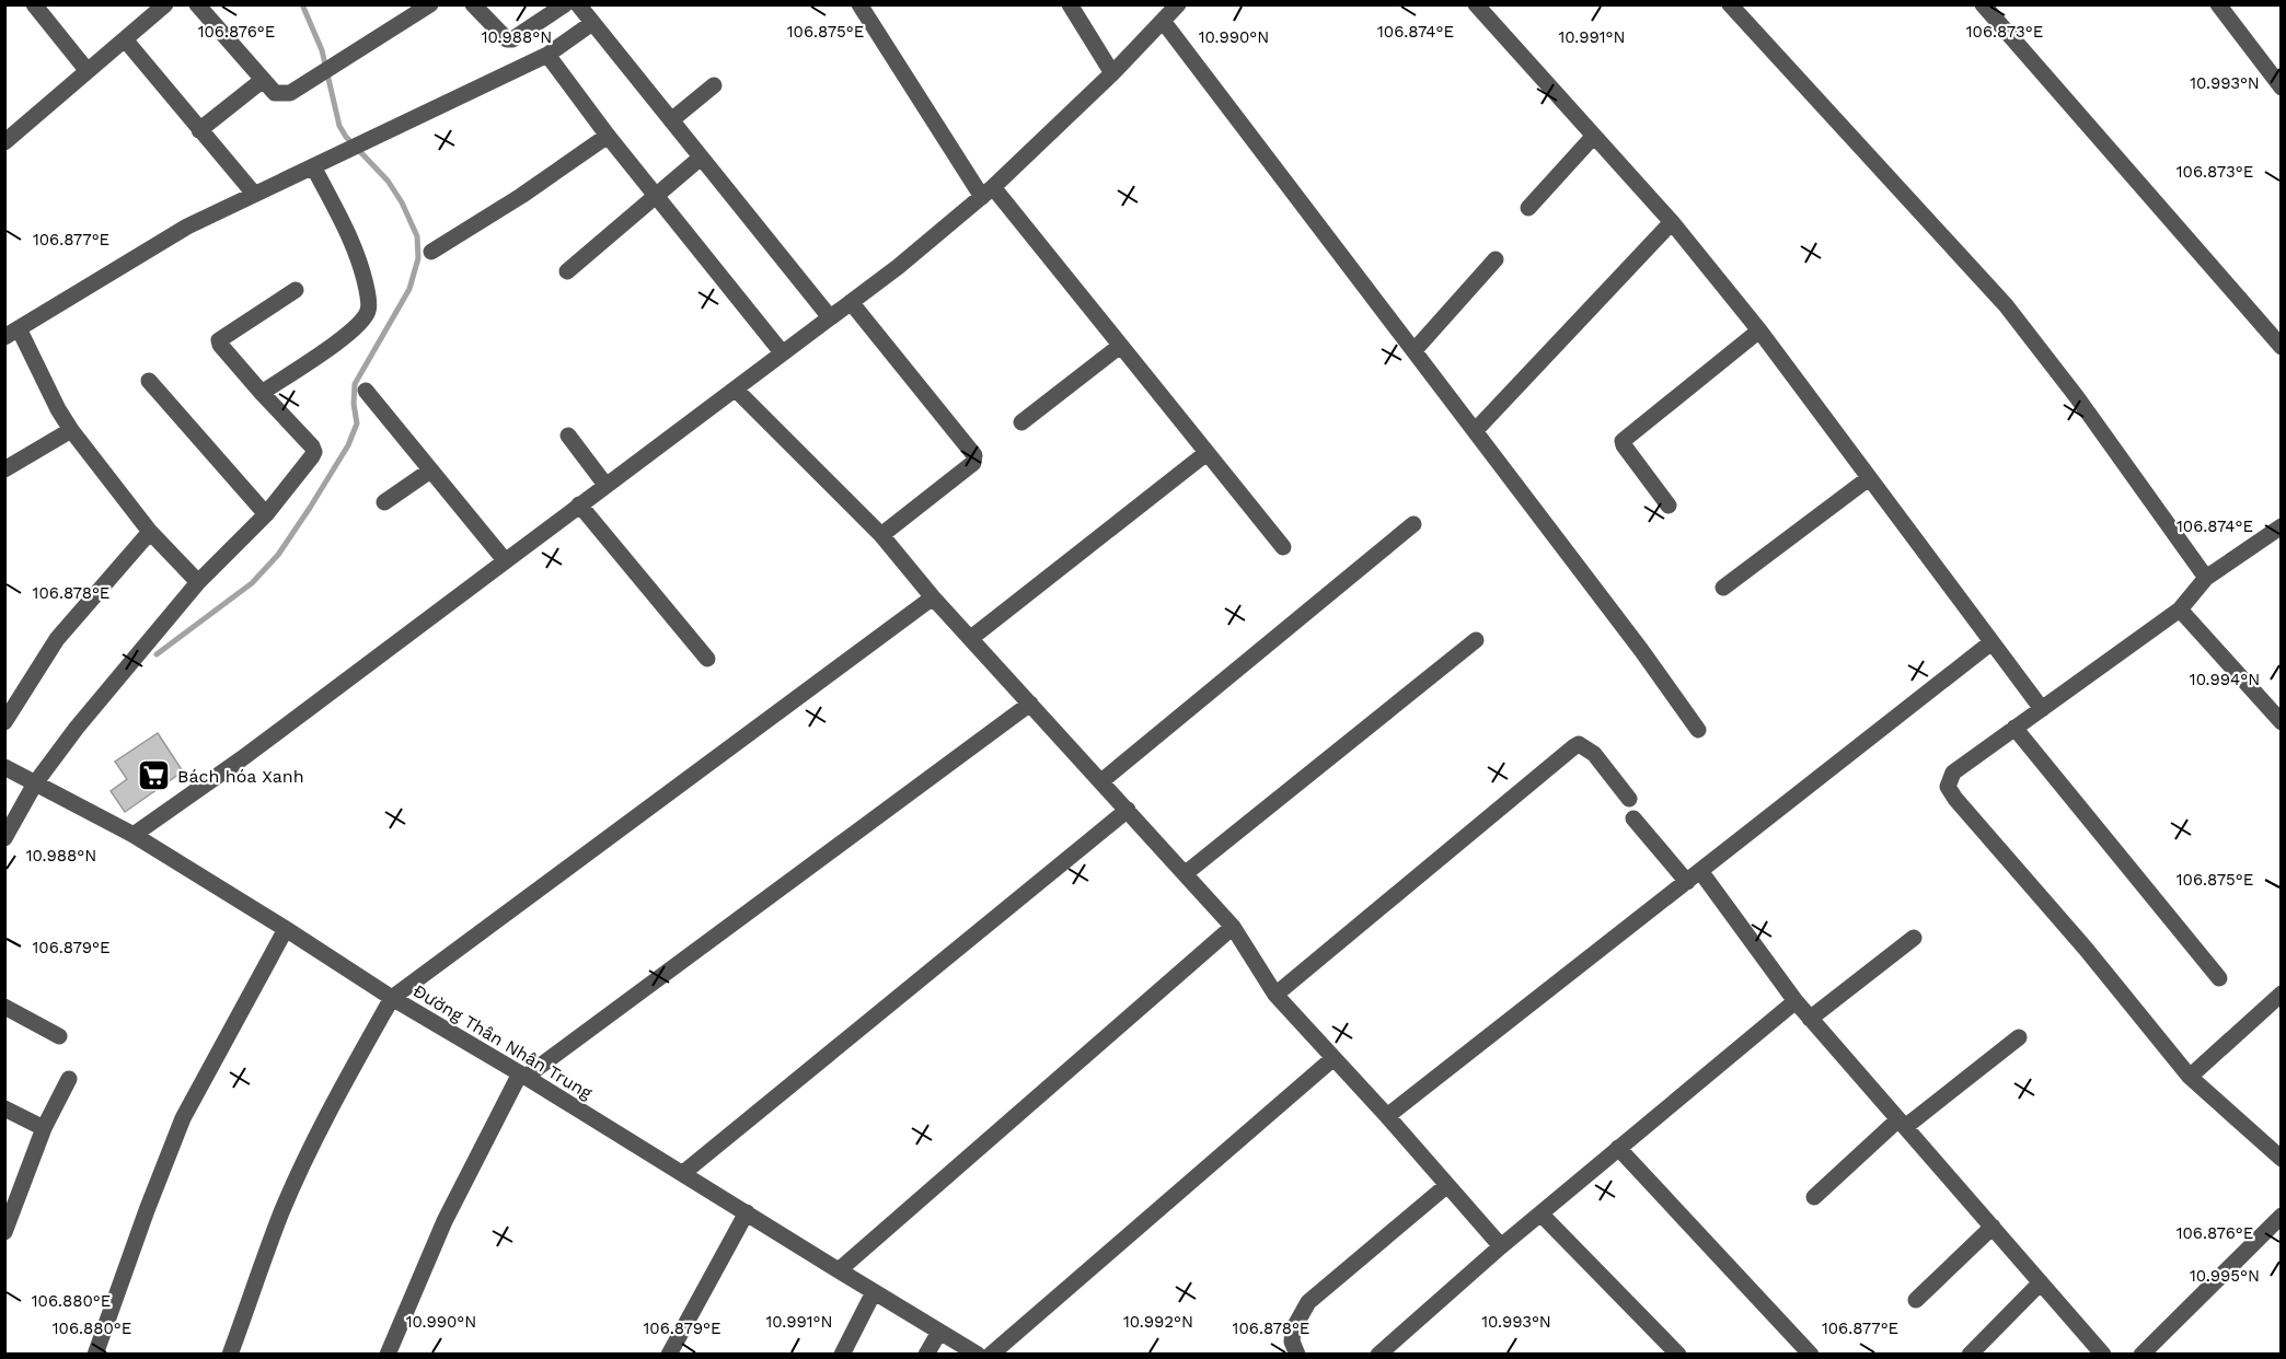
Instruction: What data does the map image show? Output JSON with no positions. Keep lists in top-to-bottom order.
{
  "streets": {
    "street": ["Đường Thân Nhân Trung"]
  },
  "places": {
    "supermarket": ["Bách hóa Xanh"]
  },
  "coordinates": [
    "106.876°E",
    "106.875°E",
    "106.874°E",
    "106.873°E",
    "10.988°N",
    "10.990°N",
    "10.991°N",
    "10.993°N",
    "106.877°E",
    "106.878°E",
    "10.994°N",
    "106.879°E",
    "10.995°N",
    "106.880°E",
    "10.992°N"
  ]
}
